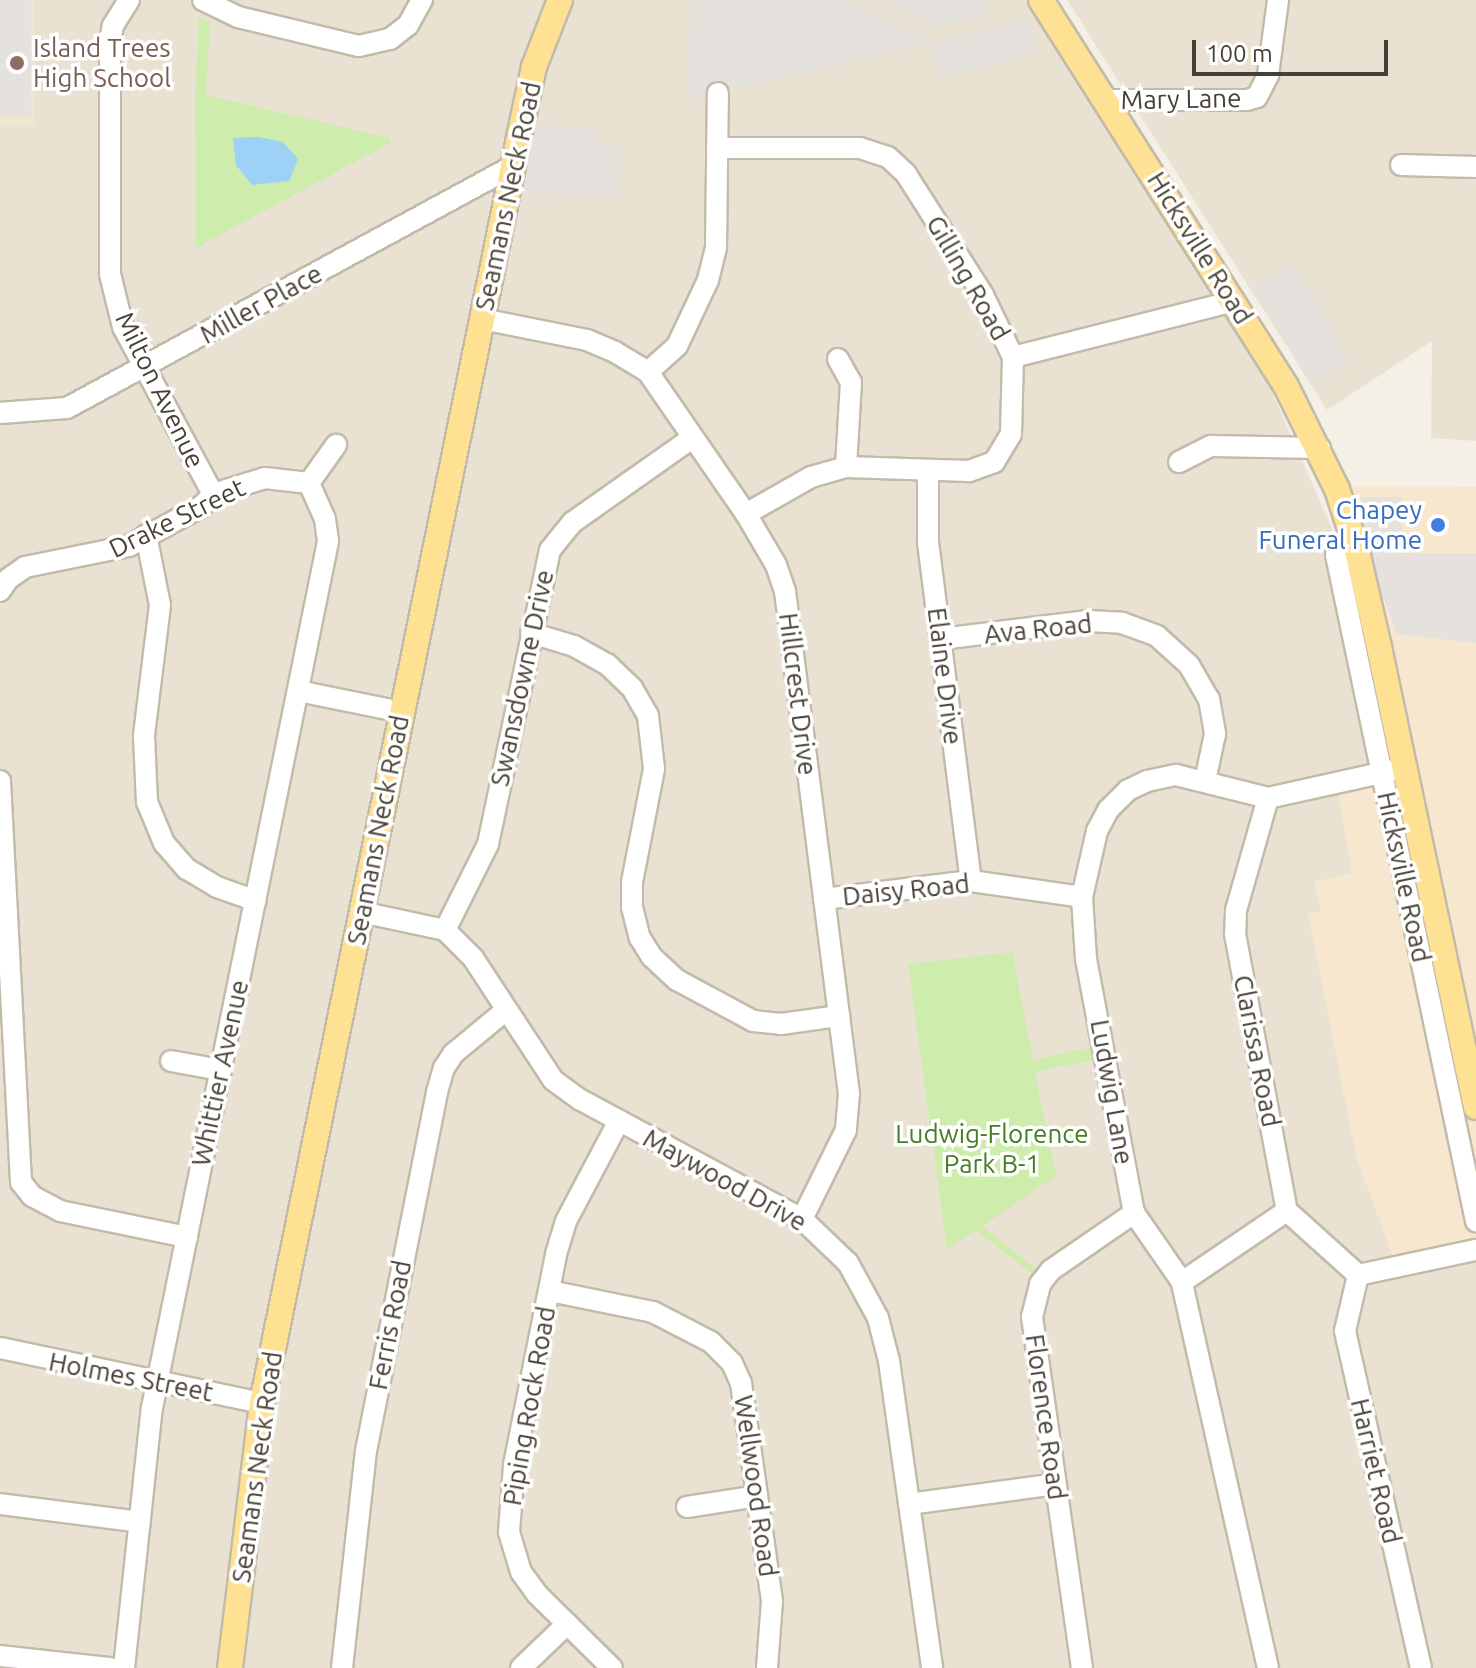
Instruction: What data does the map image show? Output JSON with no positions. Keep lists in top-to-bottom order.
{
  "streets": {
    "main road": ["Seamans Neck Road", "Hicksville Road"],
    "street": [
      "Mary Lane",
      "Gilling Road",
      "Miller Place",
      "Milton Avenue",
      "Drake Street",
      "Ava Road",
      "Elaine Drive",
      "Swansdowne Drive",
      "Hillcrest Drive",
      "Daisy Road",
      "Clarissa Road",
      "Whittier Avenue",
      "Ludwig Lane",
      "Maywood Drive",
      "Ferris Road",
      "Holmes Street",
      "Piping Rock Road",
      "Florence Road",
      "Harriet Road",
      "Wellwood Road"
    ]
  },
  "crossings": [
    ["Mary Lane", "Hicksville Road"],
    ["Seamans Neck Road", "Miller Place"],
    ["Seamans Neck Road", "Hillcrest Drive"],
    ["Seamans Neck Road", "Holmes Street"],
    ["Hicksville Road", "Ludwig Lane"],
    ["Gilling Road", "Elaine Drive"],
    ["Gilling Road", "Hillcrest Drive"],
    ["Miller Place", "Milton Avenue"],
    ["Milton Avenue", "Drake Street"],
    ["Drake Street", "Whittier Avenue"],
    ["Ava Road", "Elaine Drive"],
    ["Ava Road", "Ludwig Lane"],
    ["Elaine Drive", "Daisy Road"],
    ["Swansdowne Drive", "Hillcrest Drive"],
    ["Swansdowne Drive", "Maywood Drive"],
    ["Hillcrest Drive", "Daisy Road"],
    ["Hillcrest Drive", "Maywood Drive"],
    ["Daisy Road", "Ludwig Lane"],
    ["Clarissa Road", "Ludwig Lane"],
    ["Whittier Avenue", "Holmes Street"],
    ["Ludwig Lane", "Florence Road"],
    ["Maywood Drive", "Ferris Road"],
    ["Maywood Drive", "Piping Rock Road"],
    ["Piping Rock Road", "Wellwood Road"]
  ],
  "parks": ["Ludwig-Florence Park B-1"],
  "places": ["Island Trees High School", "Chapey Funeral Home"],
  "scale_bar": "100 m"
}
